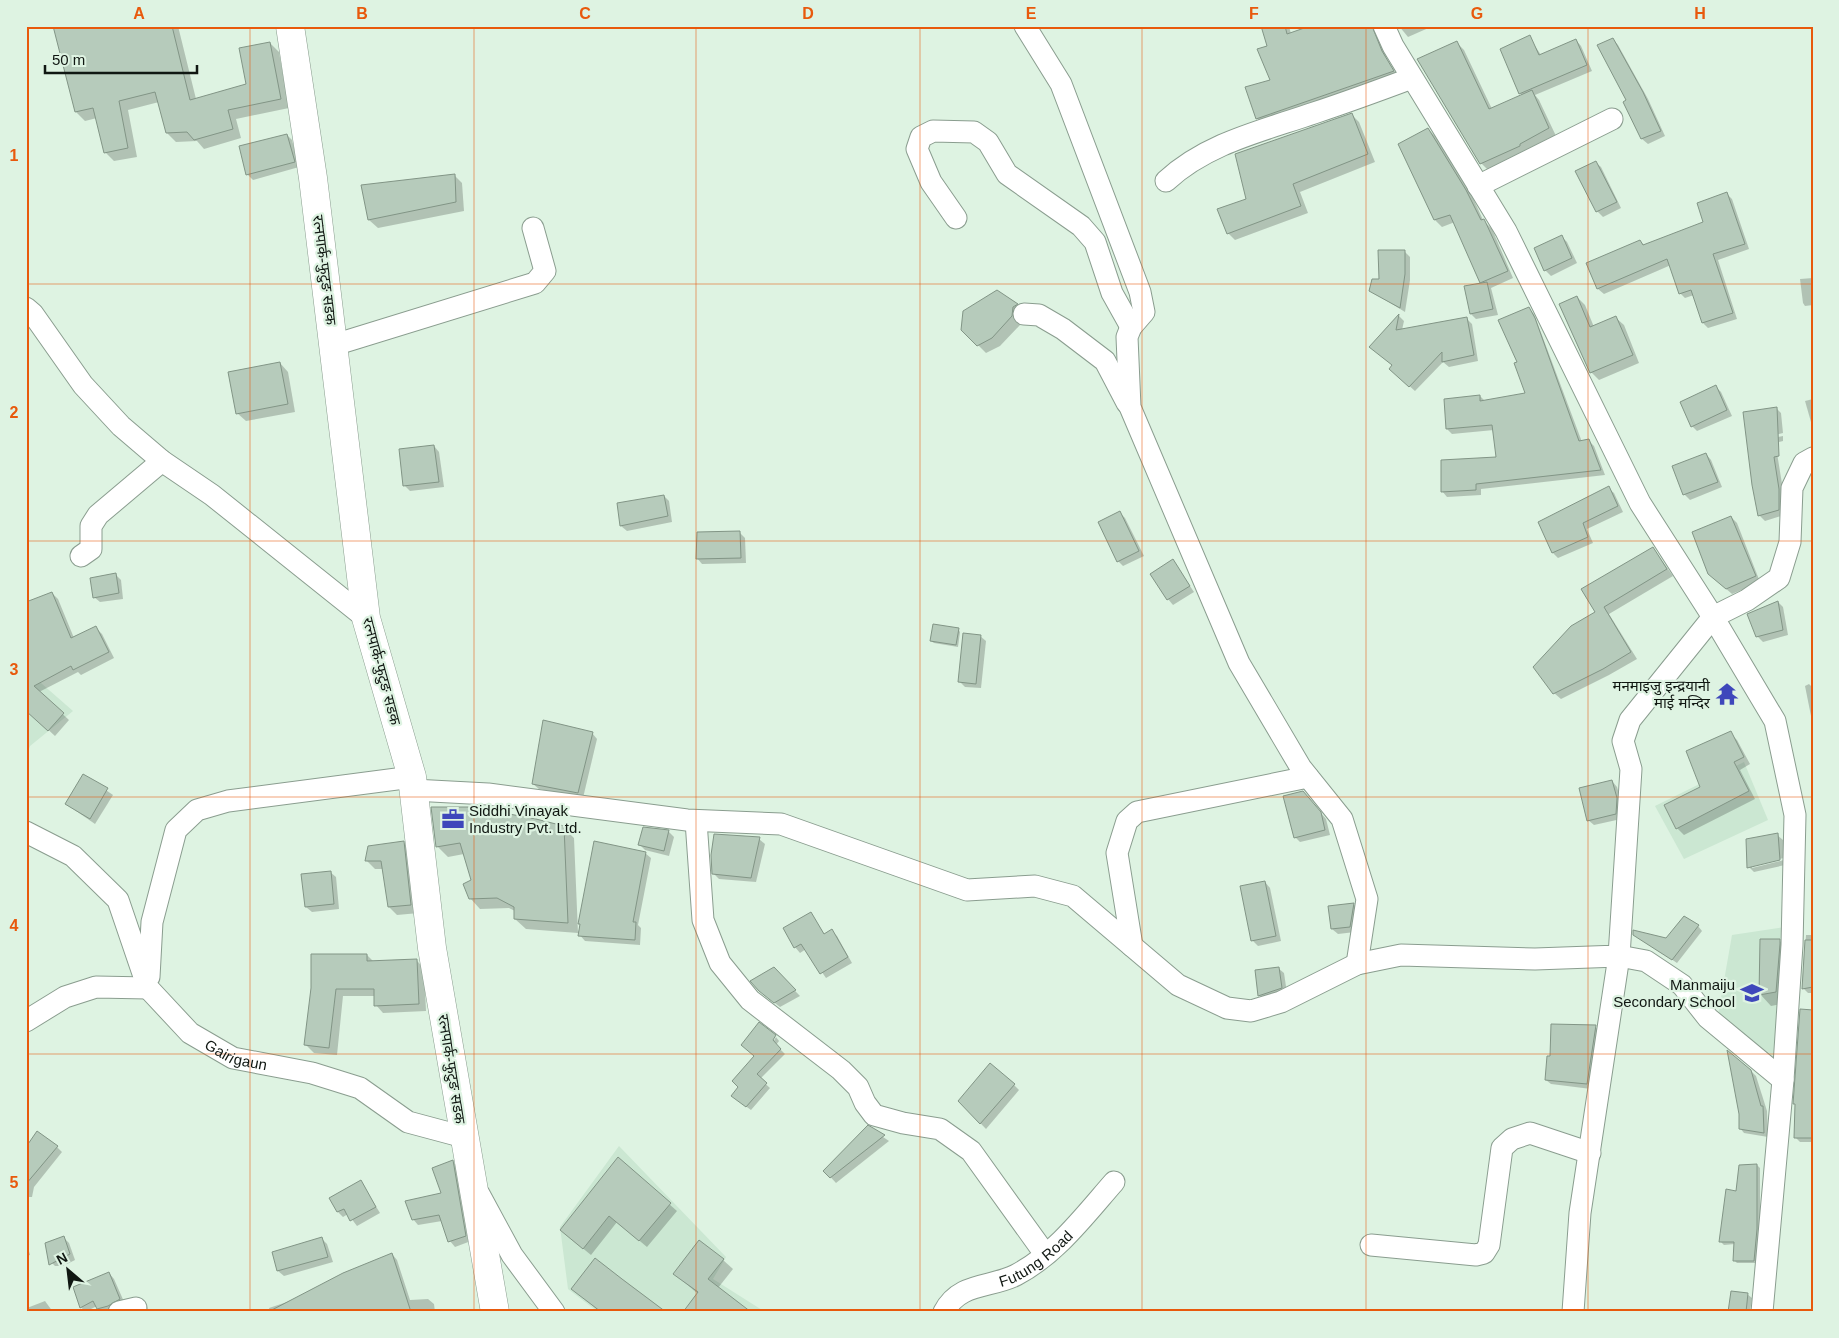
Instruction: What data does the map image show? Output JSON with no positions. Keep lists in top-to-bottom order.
{
  "streets": {
    "street": ["रत्नपार्क-फुटुङ सडक", "Gairigaun", "Futung Road"]
  },
  "crossings": [
    ["रत्नपार्क-फुटुङ सडक", "Gairigaun"]
  ],
  "places": {
    "temple": ["मनमाइजु इन्द्रयानी माई मन्दिर"],
    "office": ["Siddhi Vinayak Industry Pvt. Ltd."],
    "school or university": ["Manmaiju Secondary School"]
  },
  "scale_bar": "50 m",
  "north": "top left",
  "grid": {
    "columns": [
      "A",
      "B",
      "C",
      "D",
      "E",
      "F",
      "G",
      "H"
    ],
    "rows": [
      "1",
      "2",
      "3",
      "4",
      "5"
    ]
  }
}
